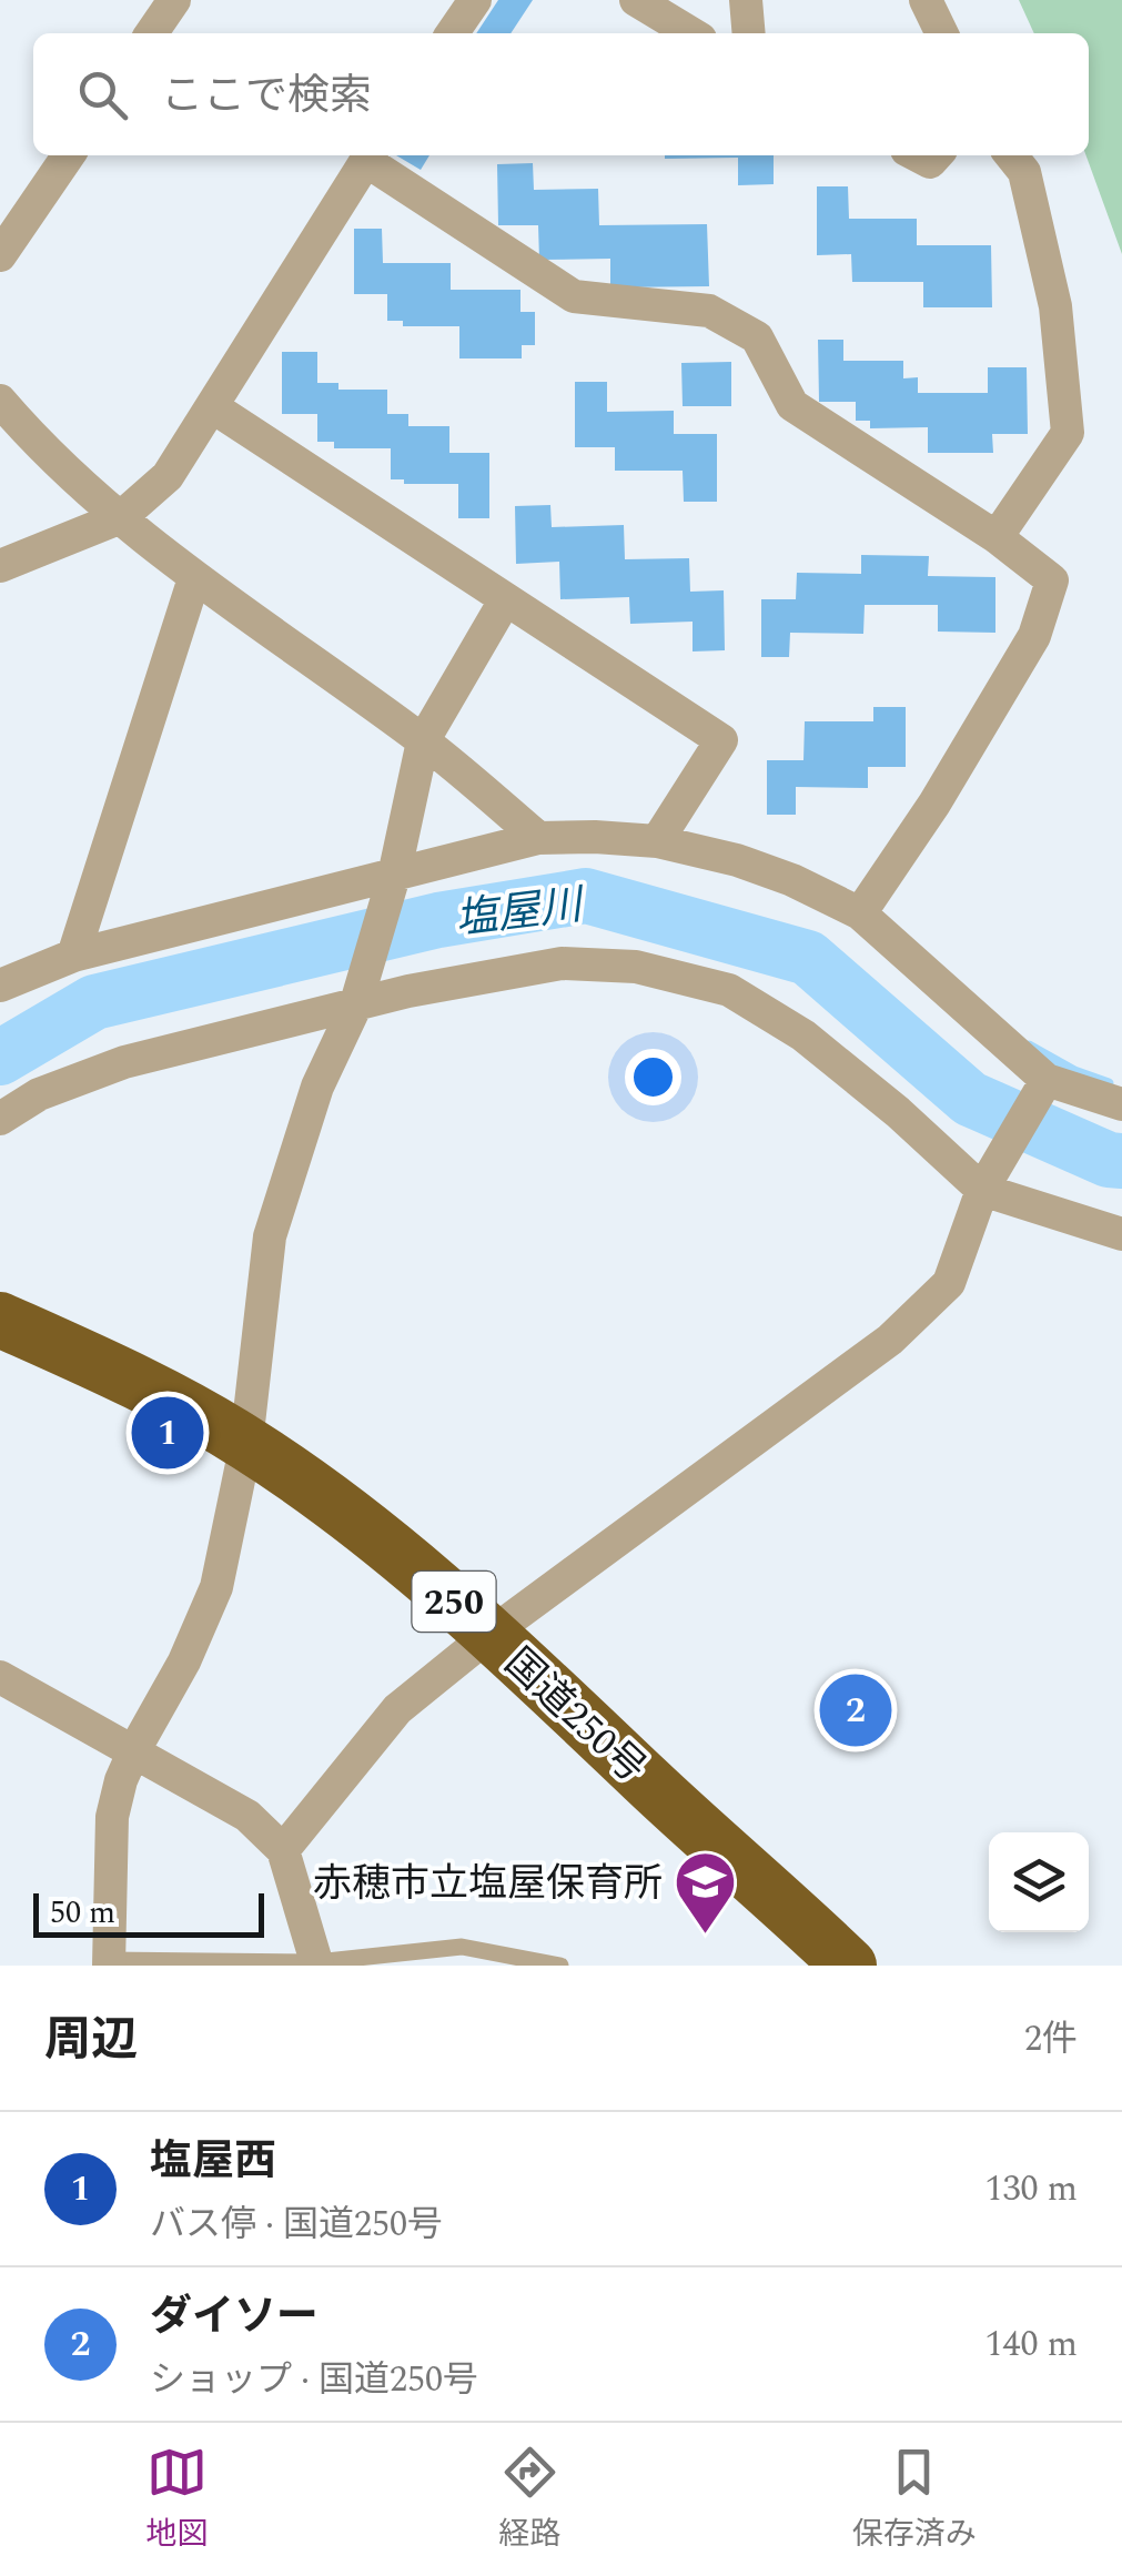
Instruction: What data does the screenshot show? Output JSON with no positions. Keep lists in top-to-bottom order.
{
  "streets": {
    "highway": ["250", "国道250号"]
  },
  "water": ["塩屋川"],
  "places": {
    "school or university": ["赤穂市立塩屋保育所"]
  },
  "scale_bar": "50 m",
  "page": {
    "search": "ここで検索",
    "pins": ["1", "2"],
    "scale": "50 m",
    "heading": ["周辺", "2件"],
    "list": [
      {
        "mark": "1",
        "name": "塩屋西",
        "note": "バス停 · 国道250号",
        "value": "130 m"
      },
      {
        "mark": "2",
        "name": "ダイソー",
        "note": "ショップ · 国道250号",
        "value": "140 m"
      }
    ],
    "nav": ["地図", "経路", "保存済み"]
  }
}
